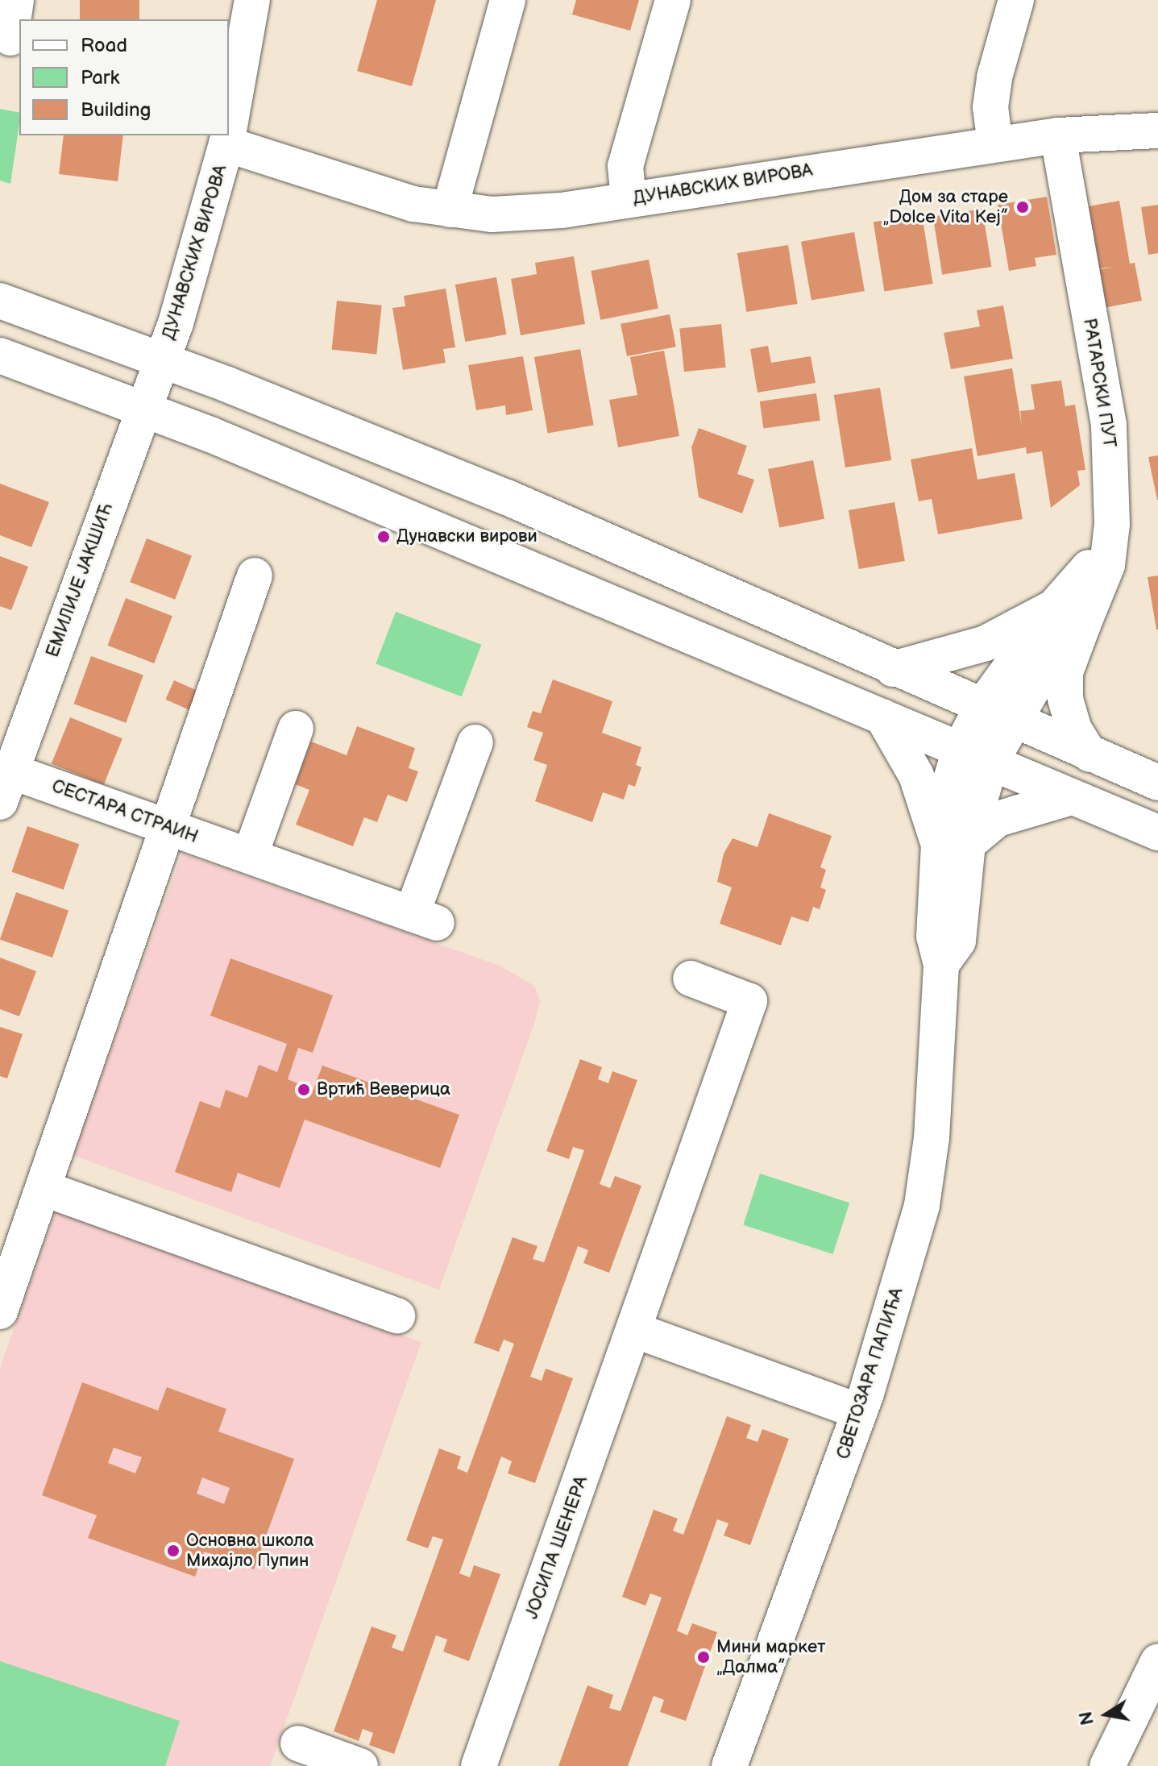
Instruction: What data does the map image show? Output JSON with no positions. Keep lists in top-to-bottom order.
{
  "streets": {
    "street": [
      "ДУНАВСКИХ ВИРОВА",
      "РАТАРСКИ ПУТ",
      "ЕМИЛИЈЕ ЈАКШИЋ",
      "СЕСТАРА СТРАИН",
      "СВЕТОЗАРА ПАПИЋА",
      "ЈОСИПА ШЕНЕРА"
    ]
  },
  "crossings": [
    ["ДУНАВСКИХ ВИРОВА", "РАТАРСКИ ПУТ"],
    ["ДУНАВСКИХ ВИРОВА", "ЕМИЛИЈЕ ЈАКШИЋ"],
    ["РАТАРСКИ ПУТ", "СВЕТОЗАРА ПАПИЋА"],
    ["ЕМИЛИЈЕ ЈАКШИЋ", "СЕСТАРА СТРАИН"]
  ],
  "places": [
    "Дом за старе „Dolce Vita Kej”",
    "Дунавски вирови",
    "Вртић Веверица",
    "Основна школа Михајло Пупин",
    "Мини маркет „Далма”"
  ],
  "legend": ["Road", "Park", "Building"],
  "north": "left"
}
